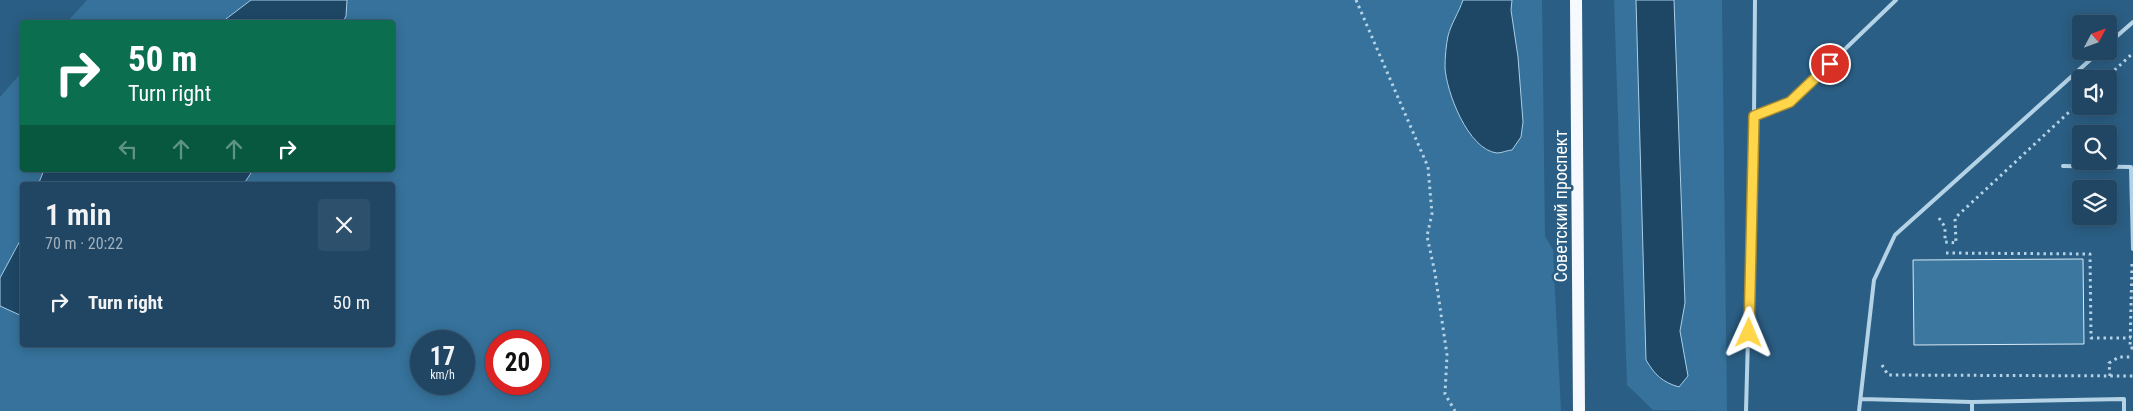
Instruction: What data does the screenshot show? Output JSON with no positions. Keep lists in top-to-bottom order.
{
  "streets": {
    "main road": ["Советский проспект"]
  },
  "north": "top right",
  "page": {
    "turn": ["50 m", "Turn right"],
    "heading": ["1 min", "70 m · 20:22"],
    "list": [
      {
        "name": "Turn right",
        "value": "50 m"
      }
    ],
    "speed": "17 km/h",
    "limit": "20"
  }
}
